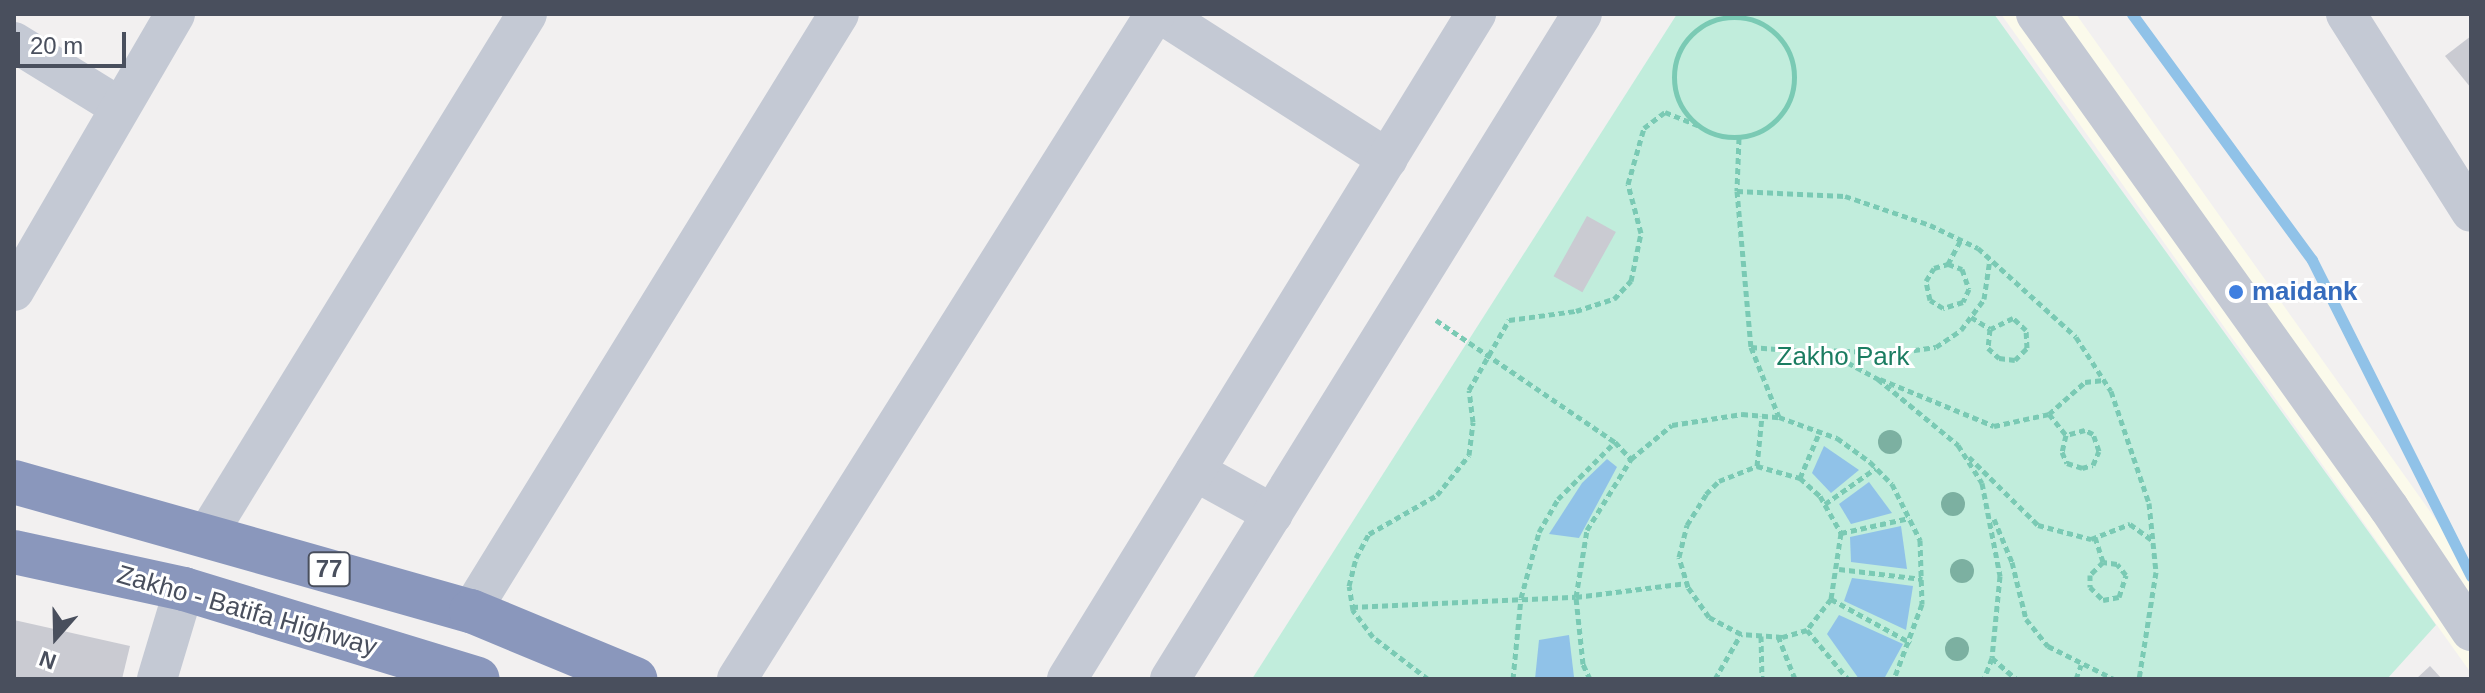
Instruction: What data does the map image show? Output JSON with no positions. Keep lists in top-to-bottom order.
{
  "streets": {
    "highway": ["77", "Zakho - Batifa Highway"]
  },
  "parks": ["Zakho Park"],
  "places": ["maidank"],
  "scale_bar": "20 m",
  "north": "bottom"
}
